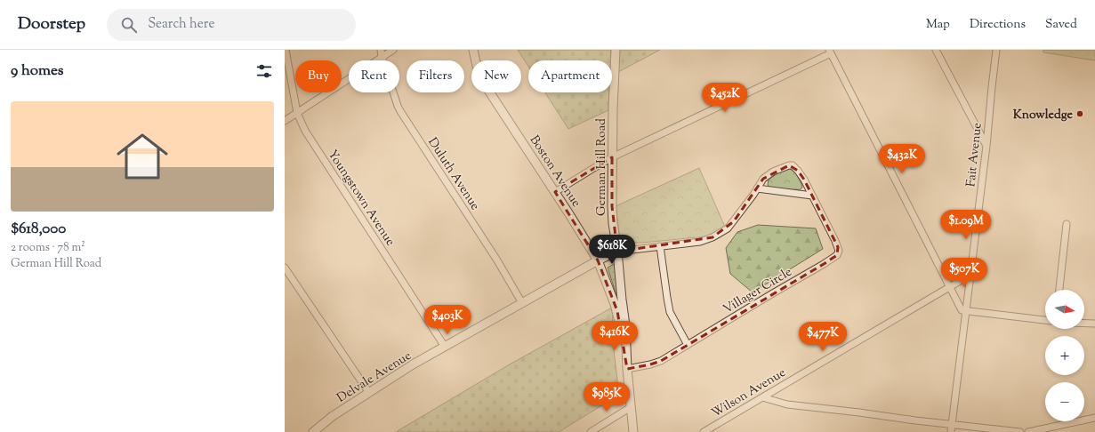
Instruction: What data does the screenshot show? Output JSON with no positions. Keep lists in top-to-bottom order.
{
  "streets": {
    "street": [
      "Fait Avenue",
      "German Hill Road",
      "Boston Avenue",
      "Duluth Avenue",
      "Youngstown Avenue",
      "Villager Circle",
      "Delvale Avenue",
      "Wilson Avenue"
    ]
  },
  "crossings": [
    ["Fait Avenue", "Wilson Avenue"],
    ["German Hill Road", "Boston Avenue"],
    ["German Hill Road", "Villager Circle"],
    ["German Hill Road", "Delvale Avenue"],
    ["Boston Avenue", "Villager Circle"],
    ["Boston Avenue", "Delvale Avenue"],
    ["Duluth Avenue", "Delvale Avenue"],
    ["Youngstown Avenue", "Delvale Avenue"],
    ["Villager Circle", "Delvale Avenue"]
  ],
  "places": ["Knowledge"],
  "north": "right",
  "page": {
    "header": "Doorstep",
    "search": "Search here",
    "nav": ["Map", "Directions", "Saved"],
    "heading": "9 homes",
    "chip": [
      "Buy",
      "Rent",
      "Filters",
      "New",
      "Apartment"
    ],
    "price": [
      "$452K",
      "$432K",
      "$1.09M",
      "$618K",
      "$507K",
      "$403K",
      "$416K",
      "$477K",
      "$985K"
    ],
    "list": [
      {
        "name": "$618,000",
        "note": "2 rooms · 78 m² · German Hill Road"
      }
    ],
    "map_buttons": ["+", "−"]
  }
}
